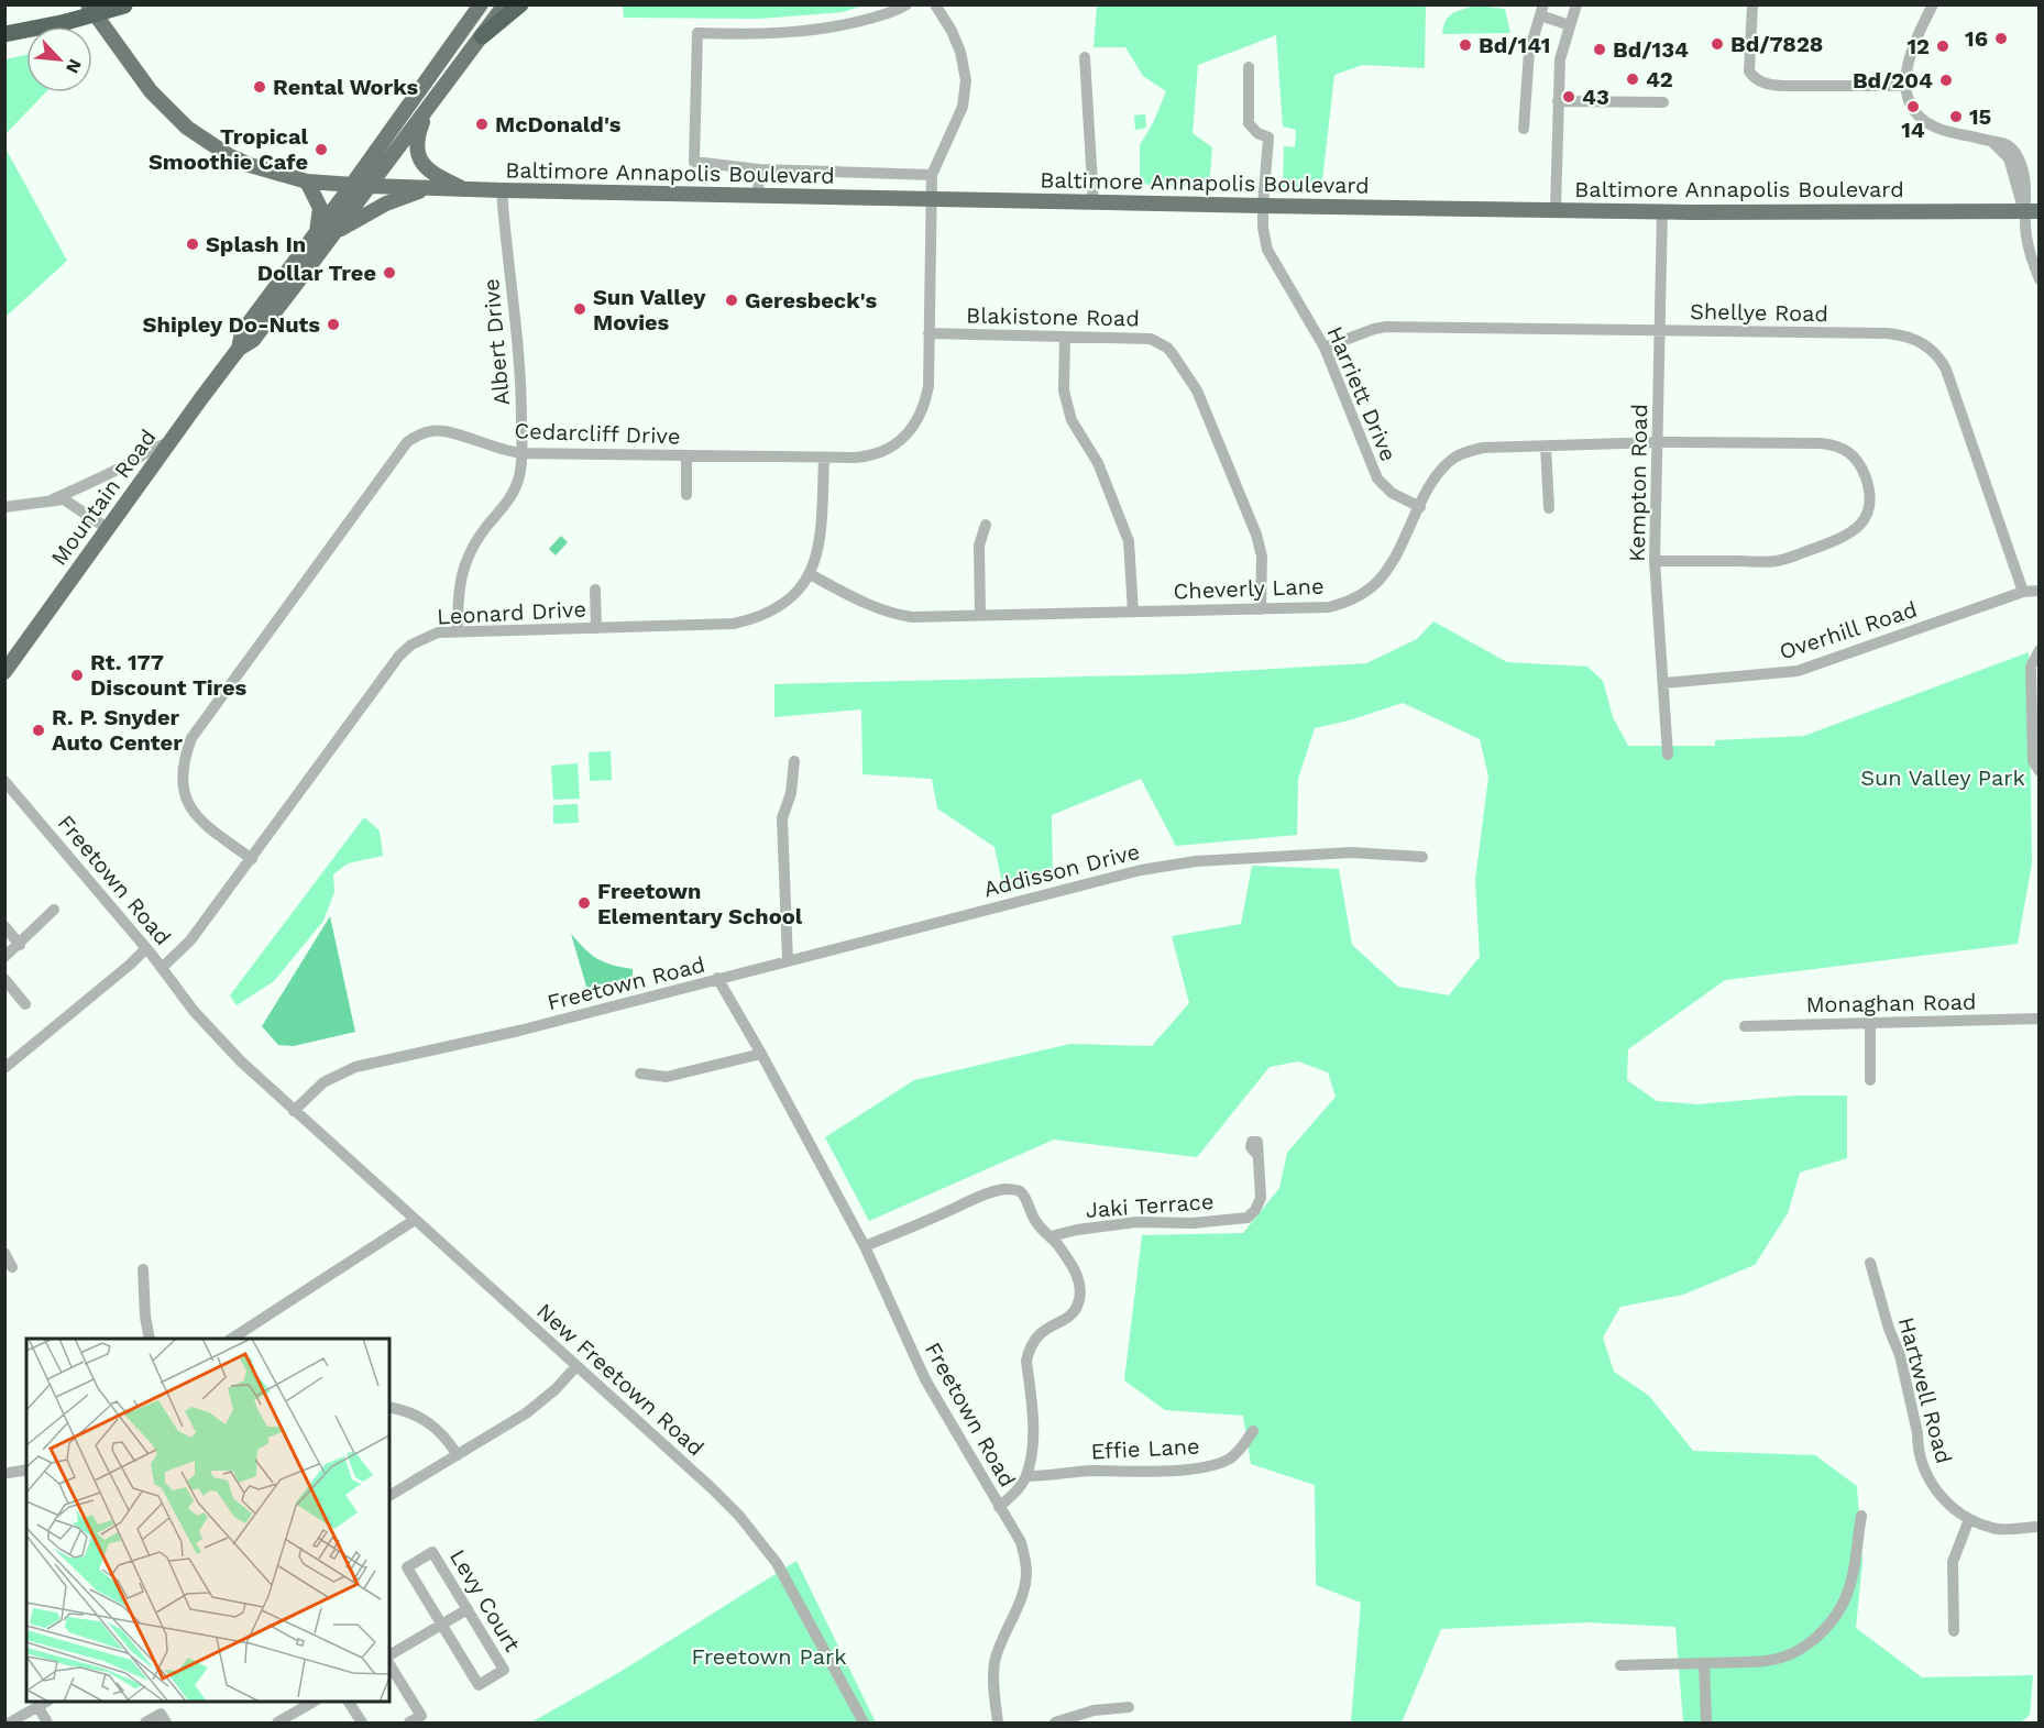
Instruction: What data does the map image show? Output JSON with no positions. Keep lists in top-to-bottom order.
{
  "streets": {
    "main road": ["Baltimore Annapolis Boulevard", "Mountain Road"],
    "street": [
      "Shellye Road",
      "Blakistone Road",
      "Albert Drive",
      "Harriett Drive",
      "Cedarcliff Drive",
      "Kempton Road",
      "Cheverly Lane",
      "Leonard Drive",
      "Overhill Road",
      "Addisson Drive",
      "Freetown Road",
      "Monaghan Road",
      "Jaki Terrace",
      "New Freetown Road",
      "Hartwell Road",
      "Effie Lane",
      "Levy Court"
    ]
  },
  "crossings": [
    ["Baltimore Annapolis Boulevard", "Albert Drive"],
    ["Baltimore Annapolis Boulevard", "Harriett Drive"],
    ["Baltimore Annapolis Boulevard", "Cedarcliff Drive"],
    ["Baltimore Annapolis Boulevard", "Kempton Road"],
    ["Baltimore Annapolis Boulevard", "Mountain Road"],
    ["Shellye Road", "Harriett Drive"],
    ["Shellye Road", "Kempton Road"],
    ["Shellye Road", "Overhill Road"],
    ["Blakistone Road", "Cedarcliff Drive"],
    ["Blakistone Road", "Cheverly Lane"],
    ["Albert Drive", "Cedarcliff Drive"],
    ["Albert Drive", "Leonard Drive"],
    ["Harriett Drive", "Cheverly Lane"],
    ["Cedarcliff Drive", "Leonard Drive"],
    ["Kempton Road", "Cheverly Lane"],
    ["Kempton Road", "Overhill Road"],
    ["Cheverly Lane", "Leonard Drive"],
    ["Leonard Drive", "Freetown Road"],
    ["Addisson Drive", "Freetown Road"],
    ["Freetown Road", "New Freetown Road"]
  ],
  "parks": ["Sun Valley Park", "Freetown Park"],
  "places": [
    "16",
    "Bd/7828",
    "Bd/141",
    "12",
    "Bd/134",
    "42",
    "Bd/204",
    "Rental Works",
    "43",
    "14",
    "15",
    "McDonald's",
    "Tropical Smoothie Cafe",
    "Splash In",
    "Dollar Tree",
    "Geresbeck's",
    "Sun Valley Movies",
    "Shipley Do-Nuts",
    "Rt. 177 Discount Tires",
    "R. P. Snyder Auto Center",
    "Freetown Elementary School"
  ],
  "north": "bottom right"
}
